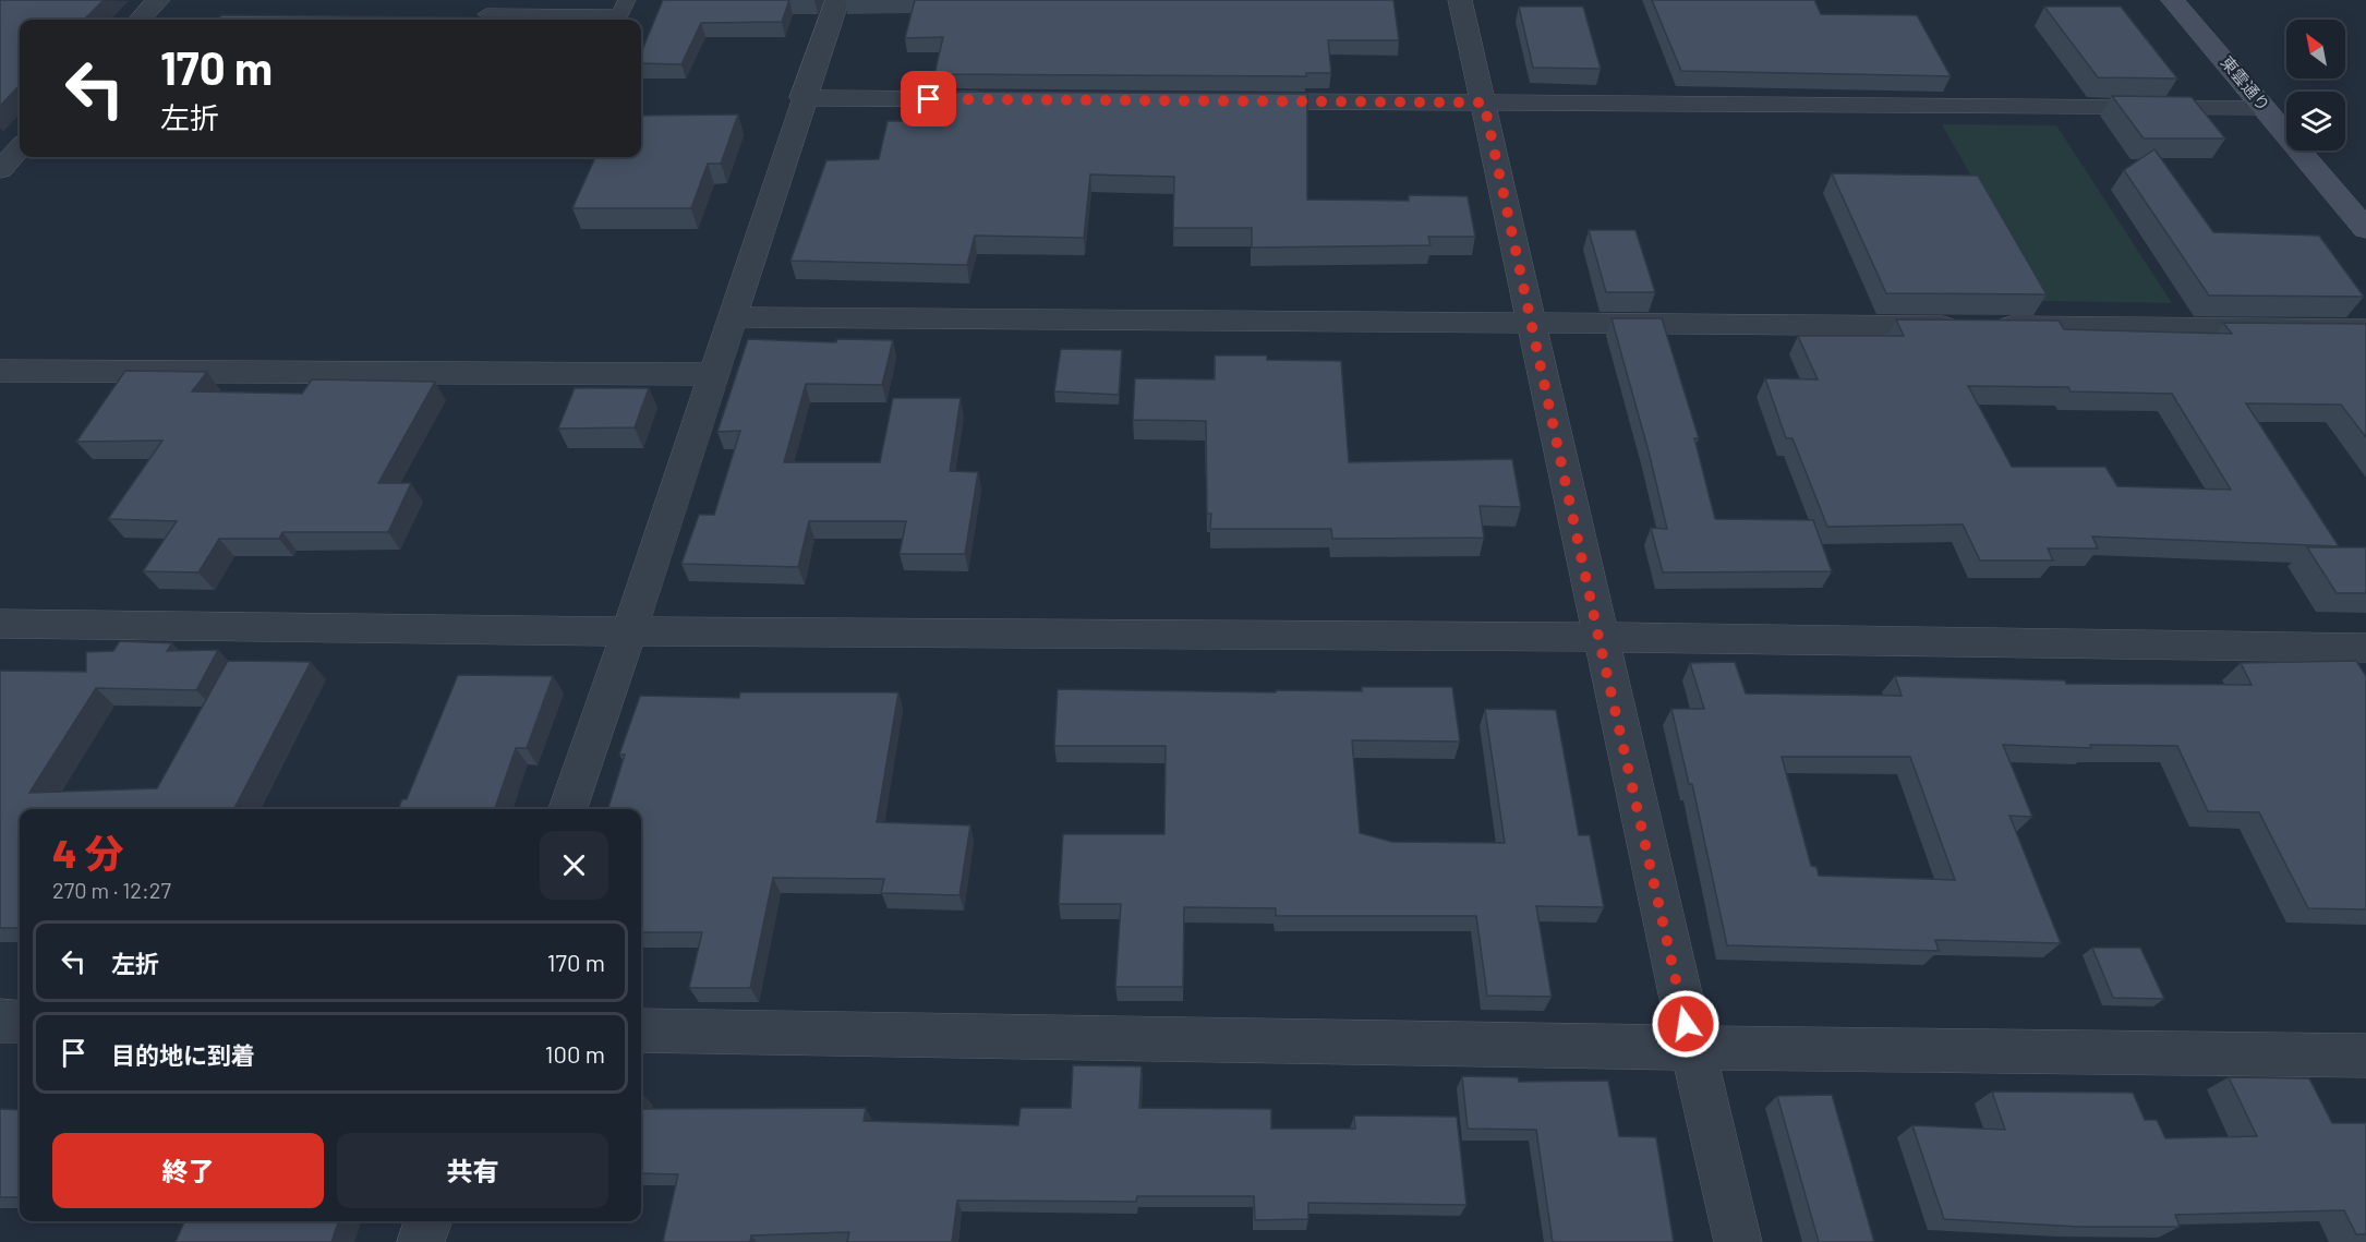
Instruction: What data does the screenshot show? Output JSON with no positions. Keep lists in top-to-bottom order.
{
  "streets": {
    "street": ["東雲通り"]
  },
  "north": "top left",
  "page": {
    "turn": ["170 m", "左折"],
    "heading": ["4 分", "270 m · 12:27"],
    "list": [
      {
        "name": "左折",
        "value": "170 m"
      },
      {
        "name": "目的地に到着",
        "value": "100 m"
      }
    ],
    "buttons": ["終了", "共有"]
  }
}
